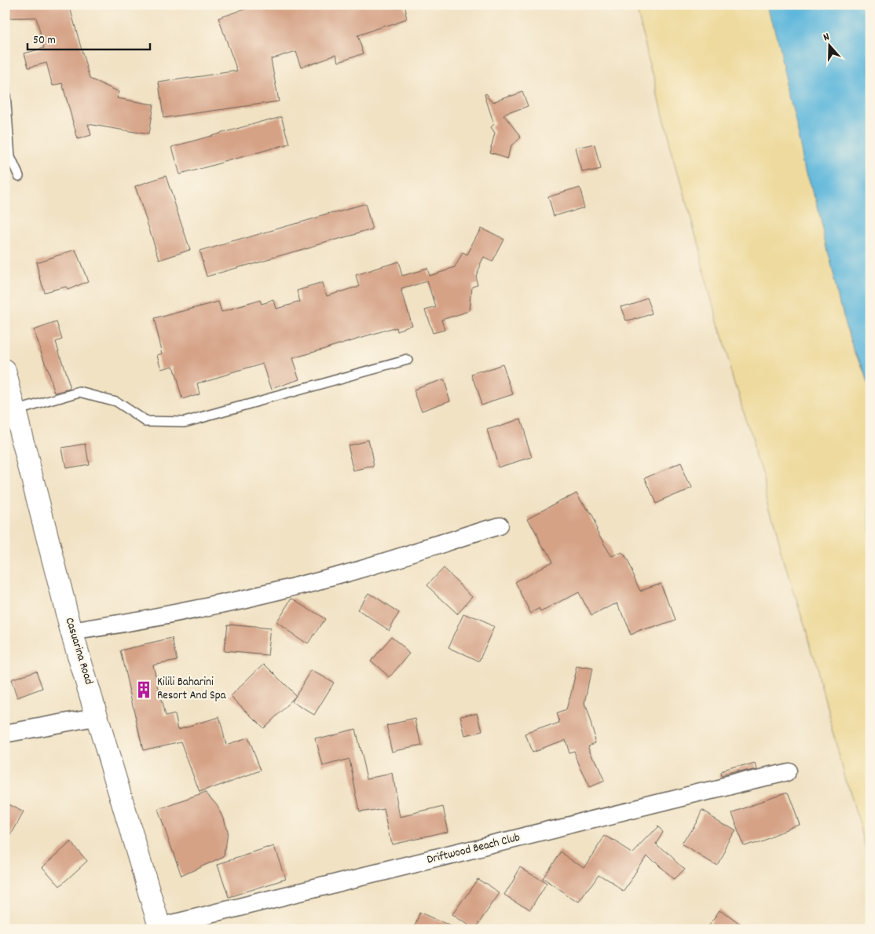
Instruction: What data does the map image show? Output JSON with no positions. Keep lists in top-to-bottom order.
{
  "streets": {
    "street": ["Casuarina Road", "Driftwood Beach Club"]
  },
  "crossings": [
    ["Casuarina Road", "Driftwood Beach Club"]
  ],
  "places": {
    "building": ["Kilili Baharini Resort And Spa"]
  },
  "scale_bar": "50 m",
  "north": "top"
}
